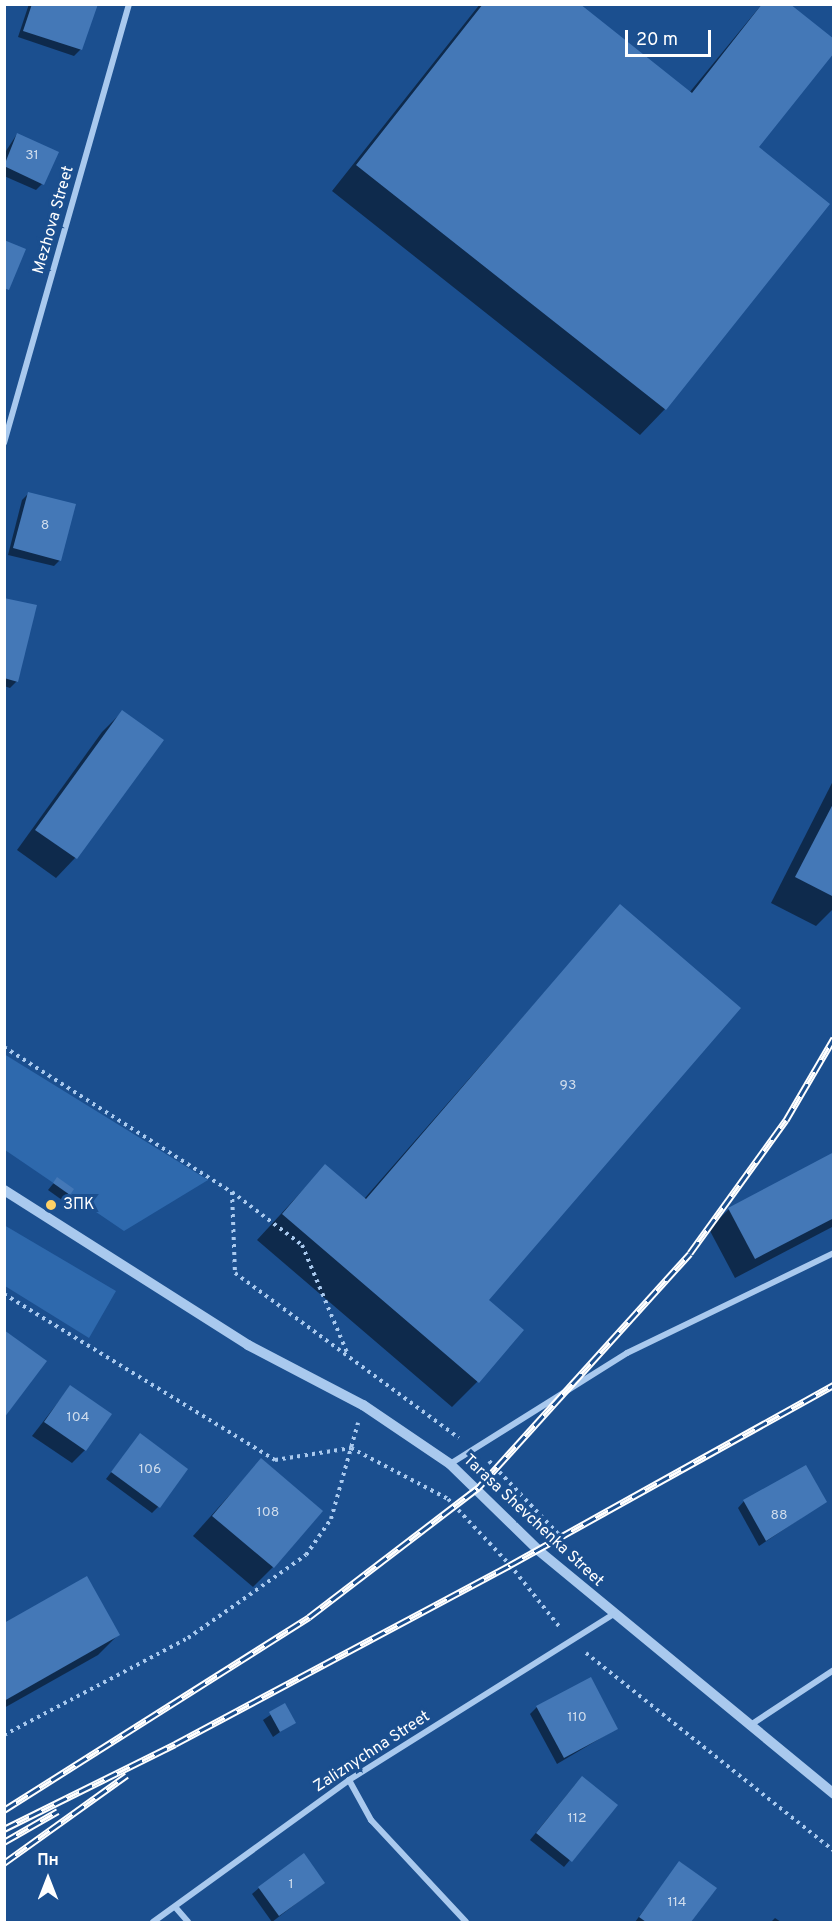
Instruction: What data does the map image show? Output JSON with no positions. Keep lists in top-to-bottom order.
{
  "streets": {
    "street": ["Mezhova Street", "Tarasa Shevchenka Street", "Zaliznychna Street"]
  },
  "crossings": [
    ["Tarasa Shevchenka Street", "Zaliznychna Street"]
  ],
  "places": ["ЗПК"],
  "house_numbers": [
    "31",
    "8",
    "93",
    "104",
    "106",
    "108",
    "88",
    "110",
    "112",
    "1",
    "114"
  ],
  "scale_bar": "20 m",
  "north": "top"
}
